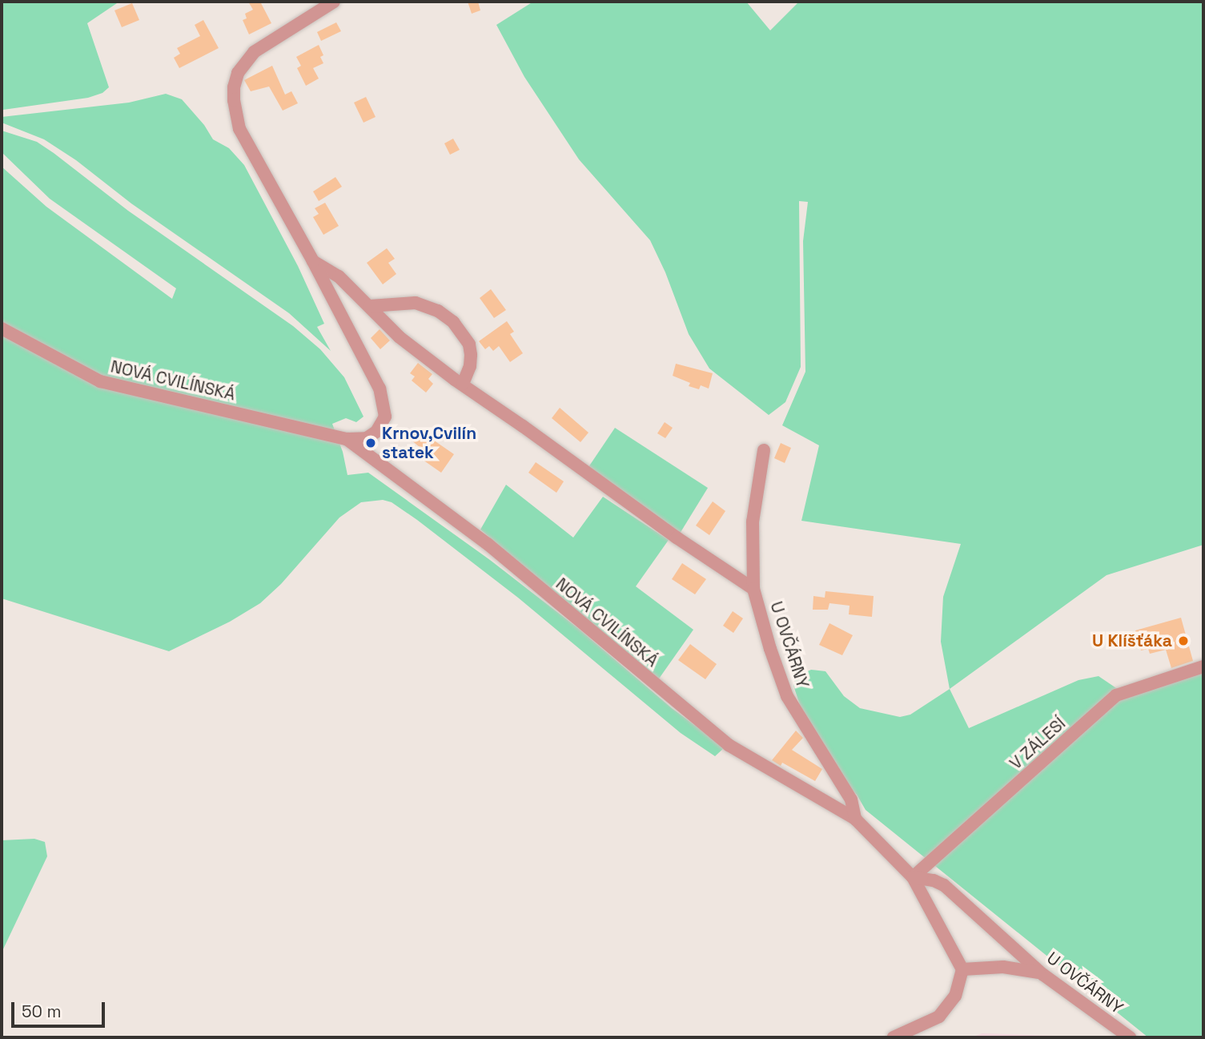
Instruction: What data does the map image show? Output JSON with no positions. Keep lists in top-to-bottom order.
{
  "streets": {
    "street": ["NOVÁ CVILÍNSKÁ", "U OVČÁRNY", "V ZÁLESÍ"]
  },
  "crossings": [
    ["NOVÁ CVILÍNSKÁ", "U OVČÁRNY"],
    ["U OVČÁRNY", "V ZÁLESÍ"]
  ],
  "places": ["Krnov,Cvilín statek", "U Klíšťáka"],
  "scale_bar": "50 m"
}
